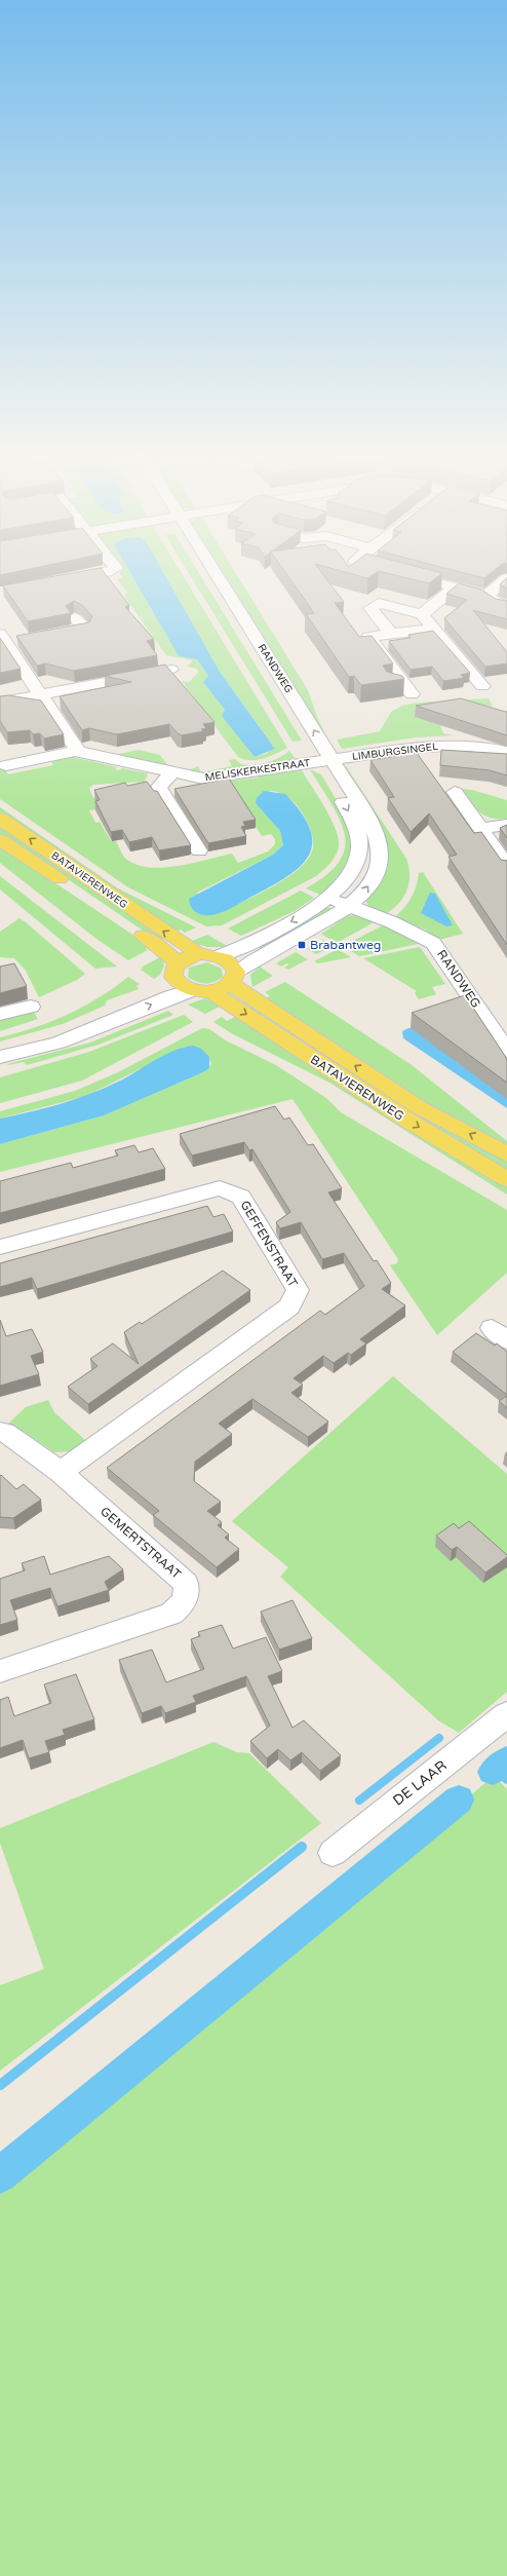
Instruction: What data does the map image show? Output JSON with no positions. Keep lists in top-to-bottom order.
{
  "streets": {
    "main road": ["BATAVIERENWEG"],
    "street": [
      "RANDWEG",
      "LIMBURGSINGEL",
      "MELISKERKESTRAAT",
      "GEFFENSTRAAT",
      "GEMERTSTRAAT",
      "DE LAAR"
    ]
  },
  "crossings": [
    ["RANDWEG", "LIMBURGSINGEL"],
    ["RANDWEG", "MELISKERKESTRAAT"],
    ["RANDWEG", "BATAVIERENWEG"],
    ["LIMBURGSINGEL", "MELISKERKESTRAAT"],
    ["GEFFENSTRAAT", "GEMERTSTRAAT"]
  ],
  "places": {
    "transit": ["Brabantweg"]
  }
}
